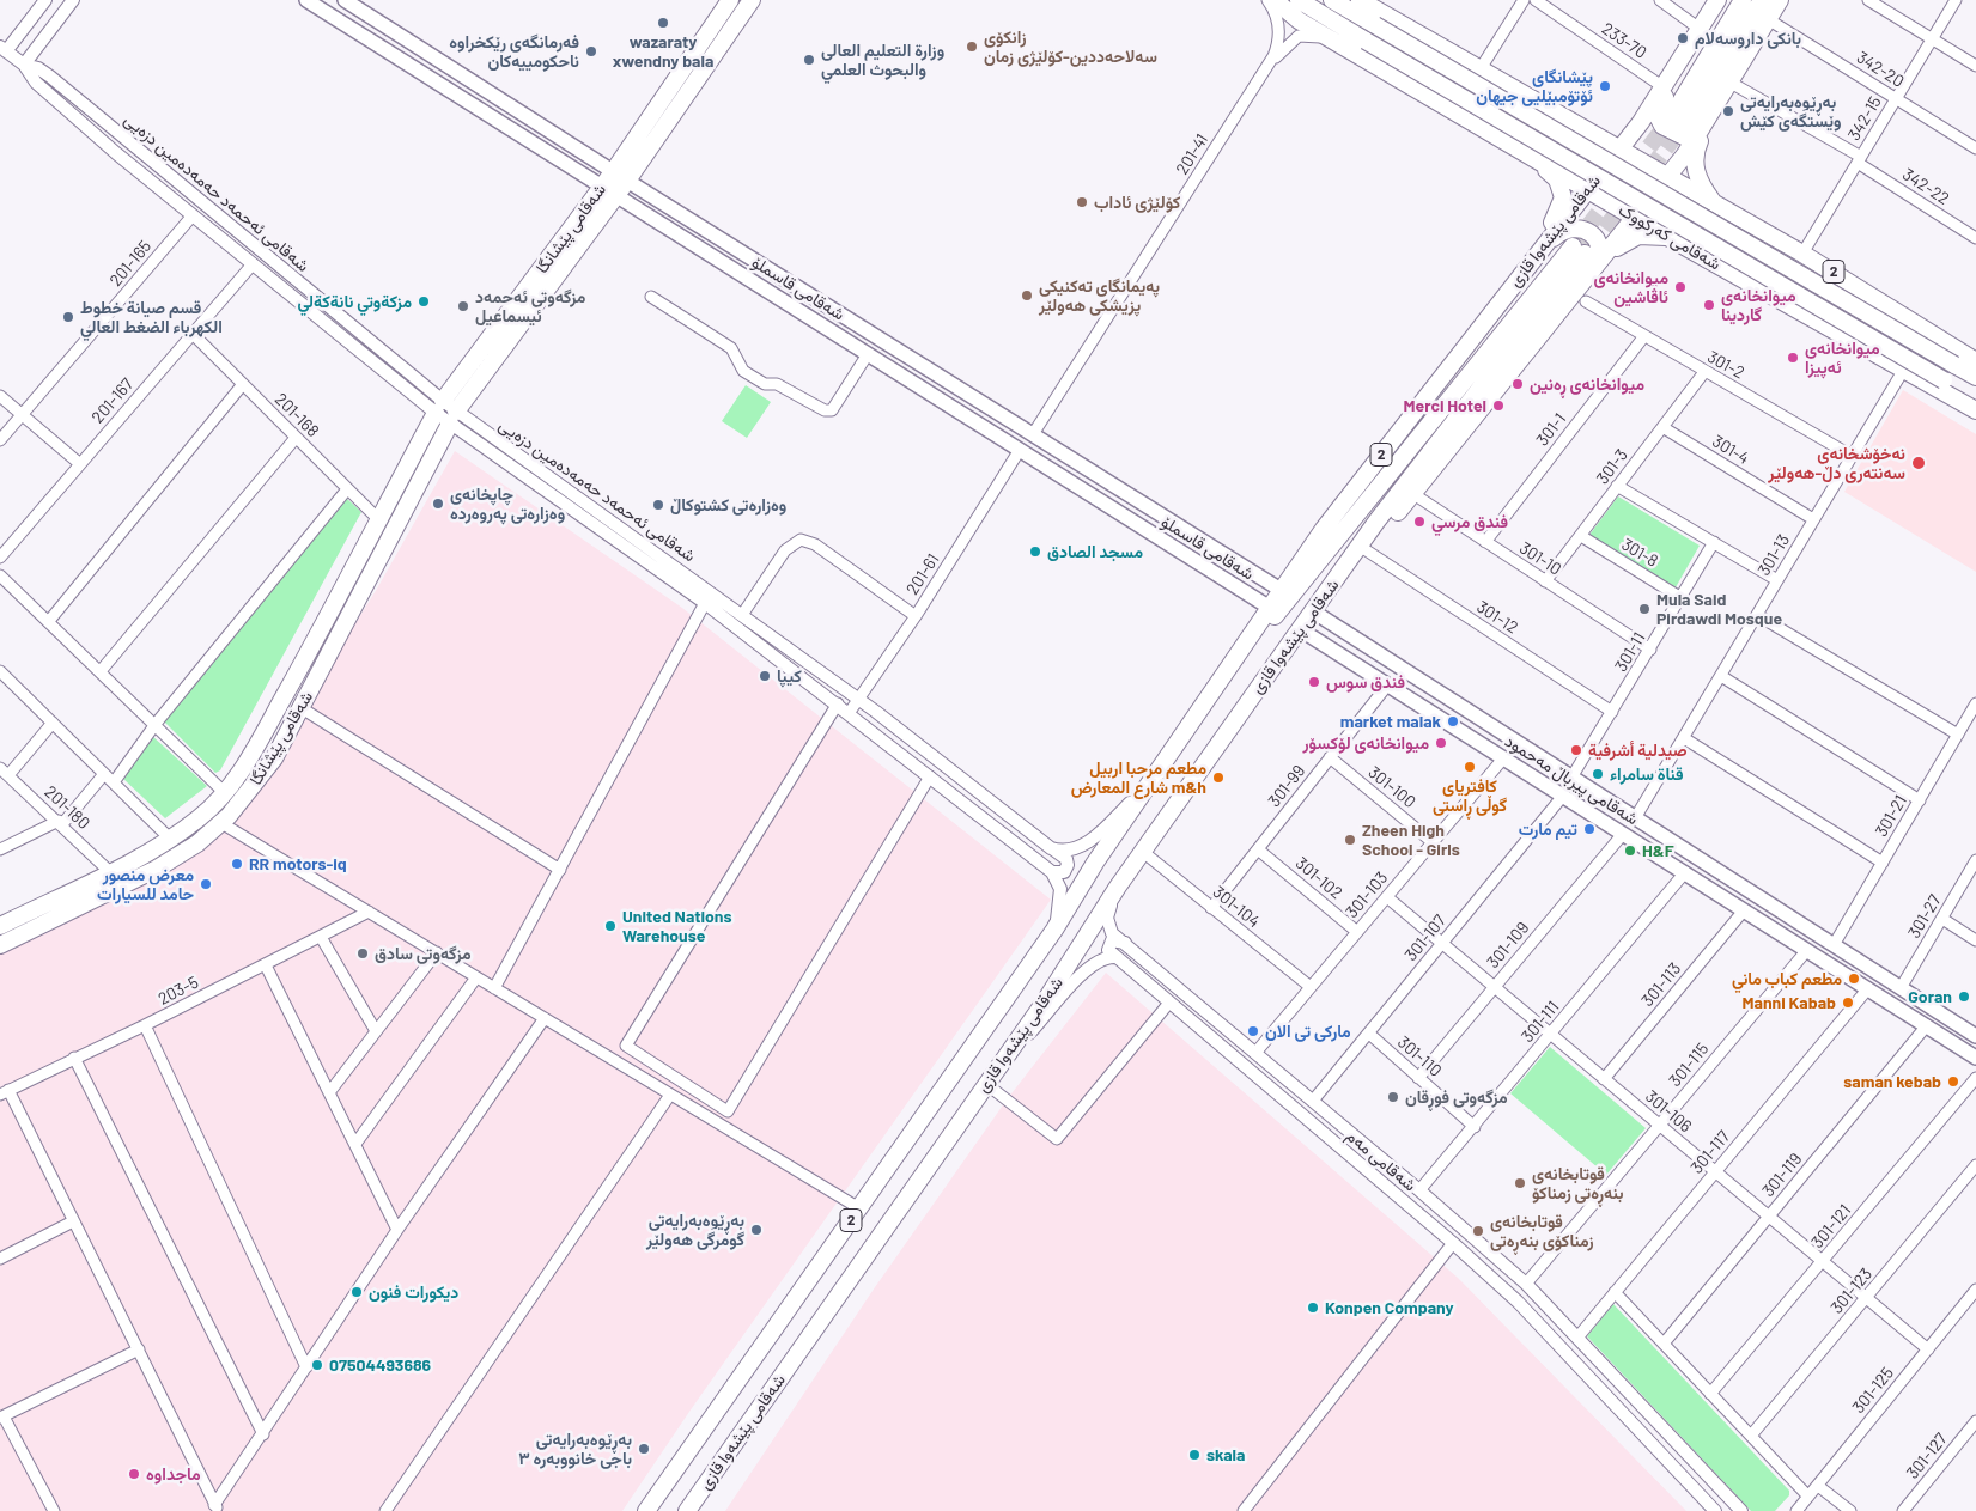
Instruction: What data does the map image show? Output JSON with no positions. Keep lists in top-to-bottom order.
{
  "streets": {
    "main road": [
      "شەقامی پێشانگا",
      "شەقامی پێشەوا قازی",
      "شەقامی کەرکووک",
      "2",
      "شەقامی قاسملۆ",
      "شەقامی پیرباڵ مەحمود"
    ],
    "street": [
      "233-70",
      "342-20",
      "342-15",
      "201-41",
      "342-22",
      "شەقامی ئەحمەد حەمەدەمین دزەیی",
      "201-165",
      "301-2",
      "201-167",
      "201-168",
      "301-1",
      "301-4",
      "301-3",
      "301-8",
      "301-13",
      "301-10",
      "201-61",
      "301-12",
      "301-11",
      "301-99",
      "301-100",
      "201-180",
      "301-21",
      "301-102",
      "301-103",
      "301-104",
      "301-27",
      "301-107",
      "301-109",
      "301-113",
      "203-5",
      "301-111",
      "301-110",
      "301-115",
      "301-106",
      "301-117",
      "شەقامی مەم",
      "301-119",
      "301-121",
      "301-123",
      "301-125",
      "301-127"
    ]
  },
  "crossings": [
    ["342-20", "342-15"],
    ["342-20", "شەقامی پێشەوا قازی"],
    ["342-15", "342-22"],
    ["342-15", "2"],
    ["201-41", "شەقامی قاسملۆ"],
    ["342-22", "شەقامی پێشەوا قازی"],
    ["شەقامی ئەحمەد حەمەدەمین دزەیی", "شەقامی پێشانگا"],
    ["شەقامی ئەحمەد حەمەدەمین دزەیی", "201-165"],
    ["شەقامی ئەحمەد حەمەدەمین دزەیی", "201-167"],
    ["شەقامی ئەحمەد حەمەدەمین دزەیی", "201-61"],
    ["شەقامی پێشانگا", "شەقامی قاسملۆ"],
    ["شەقامی پێشانگا", "201-168"],
    ["شەقامی پێشانگا", "201-180"],
    ["شەقامی پێشەوا قازی", "شەقامی کەرکووک"],
    ["شەقامی پێشەوا قازی", "2"],
    ["شەقامی پێشەوا قازی", "شەقامی قاسملۆ"],
    ["شەقامی پێشەوا قازی", "301-2"],
    ["شەقامی پێشەوا قازی", "301-10"],
    ["شەقامی پێشەوا قازی", "301-12"],
    ["شەقامی پێشەوا قازی", "شەقامی پیرباڵ مەحمود"],
    ["شەقامی پێشەوا قازی", "301-104"],
    ["شەقامی پێشەوا قازی", "شەقامی مەم"],
    ["شەقامی کەرکووک", "2"],
    ["شەقامی کەرکووک", "301-13"],
    ["شەقامی قاسملۆ", "201-61"],
    ["301-2", "301-1"],
    ["301-2", "301-3"],
    ["301-2", "301-13"],
    ["201-167", "201-168"],
    ["301-1", "301-10"],
    ["301-4", "301-3"],
    ["301-4", "301-13"],
    ["301-3", "301-8"],
    ["301-3", "301-10"],
    ["301-8", "301-11"],
    ["301-13", "شەقامی پیرباڵ مەحمود"],
    ["301-10", "301-11"],
    ["301-12", "301-11"],
    ["301-11", "شەقامی پیرباڵ مەحمود"],
    ["شەقامی پیرباڵ مەحمود", "301-99"],
    ["شەقامی پیرباڵ مەحمود", "301-21"],
    ["شەقامی پیرباڵ مەحمود", "301-103"],
    ["شەقامی پیرباڵ مەحمود", "301-27"],
    ["شەقامی پیرباڵ مەحمود", "301-107"],
    ["شەقامی پیرباڵ مەحمود", "301-109"],
    ["شەقامی پیرباڵ مەحمود", "301-113"],
    ["شەقامی پیرباڵ مەحمود", "301-111"],
    ["شەقامی پیرباڵ مەحمود", "301-115"],
    ["شەقامی پیرباڵ مەحمود", "301-117"],
    ["شەقامی پیرباڵ مەحمود", "301-119"],
    ["301-99", "301-100"],
    ["301-99", "301-102"],
    ["301-99", "301-104"],
    ["301-100", "301-103"],
    ["301-102", "301-103"],
    ["301-103", "301-104"],
    ["301-103", "301-106"],
    ["301-103", "شەقامی مەم"],
    ["301-107", "301-110"],
    ["301-107", "301-106"],
    ["301-107", "شەقامی مەم"],
    ["301-109", "301-110"],
    ["301-109", "301-106"],
    ["301-113", "301-106"],
    ["301-111", "301-110"],
    ["301-111", "301-106"],
    ["301-111", "شەقامی مەم"],
    ["301-115", "301-106"],
    ["301-115", "شەقامی مەم"],
    ["301-106", "301-117"],
    ["301-106", "301-119"],
    ["301-106", "301-121"],
    ["301-106", "301-123"],
    ["301-106", "301-125"],
    ["301-117", "شەقامی مەم"]
  ],
  "places": [
    "wazaraty xwendny bala",
    "بانکی داروسەلام",
    "زانکۆی سەلاحەددین-کۆلێژی زمان",
    "فەرمانگەی ڕێکخراوە ناحکومییەکان",
    "وزارة التعليم العالى والبحوث العلمي",
    "پێشانگای ئۆتۆمبێلیی جیھان",
    "بەڕێوەبەرایەتی وێستگەی کێش",
    "کۆلێژی ئاداب",
    "میوانخانەی ئاڤاشین",
    "پەیمانگای تەکنیکی پزیشکی هەولێر",
    "مزكةوتي نانةكةلي",
    "میوانخانەی گاردینا",
    "مزگەوتی ئەحمەد ئیسماعیل",
    "قسم صيانة خطوط الكهرباء الضغط العالي",
    "میوانخانەی ئەپیزا",
    "میوانخانەی ڕەنین",
    "Merci Hotel",
    "نەخۆشخانەی سەنتەری دڵ-هەولێر",
    "چاپخانەی وەزارەتی پەروەردە",
    "وەزارەتی کشتوکاڵ",
    "فندق مرسي",
    "مسجد الصادق",
    "Mula Said Pirdawdi Mosque",
    "كيپا",
    "فندق سوس",
    "market malak",
    "میوانخانەی لۆکسۆر",
    "صيدلية أشرفية",
    "کافتریای گوڵی ڕاستی",
    "قناة سامراء",
    "مطعم مرحبا اربيل شارع المعارض m&h",
    "تیم مارت",
    "Zheen High School - Girls",
    "H&F",
    "RR motors-iq",
    "معرض منصور حامد للسيارات",
    "United Nations Warehouse",
    "مزگەوتی سادق",
    "مطعم كباب ماني",
    "Goran",
    "Manni Kabab",
    "مارکی تی الان",
    "saman kebab",
    "مزگەوتی فوڕقان",
    "قوتابخانەی بنەڕەتی زمناکۆ",
    "بەڕێوەبەرایەتی گومرگی هەولێر",
    "قوتابخانەی زمناكۆی بنەڕەتی",
    "ديكورات فنون",
    "Konpen Company",
    "07504493686",
    "بەڕێوەبەرایەتی باجی خانووبەرە ٣",
    "skala",
    "ماجداوە"
  ]
}
